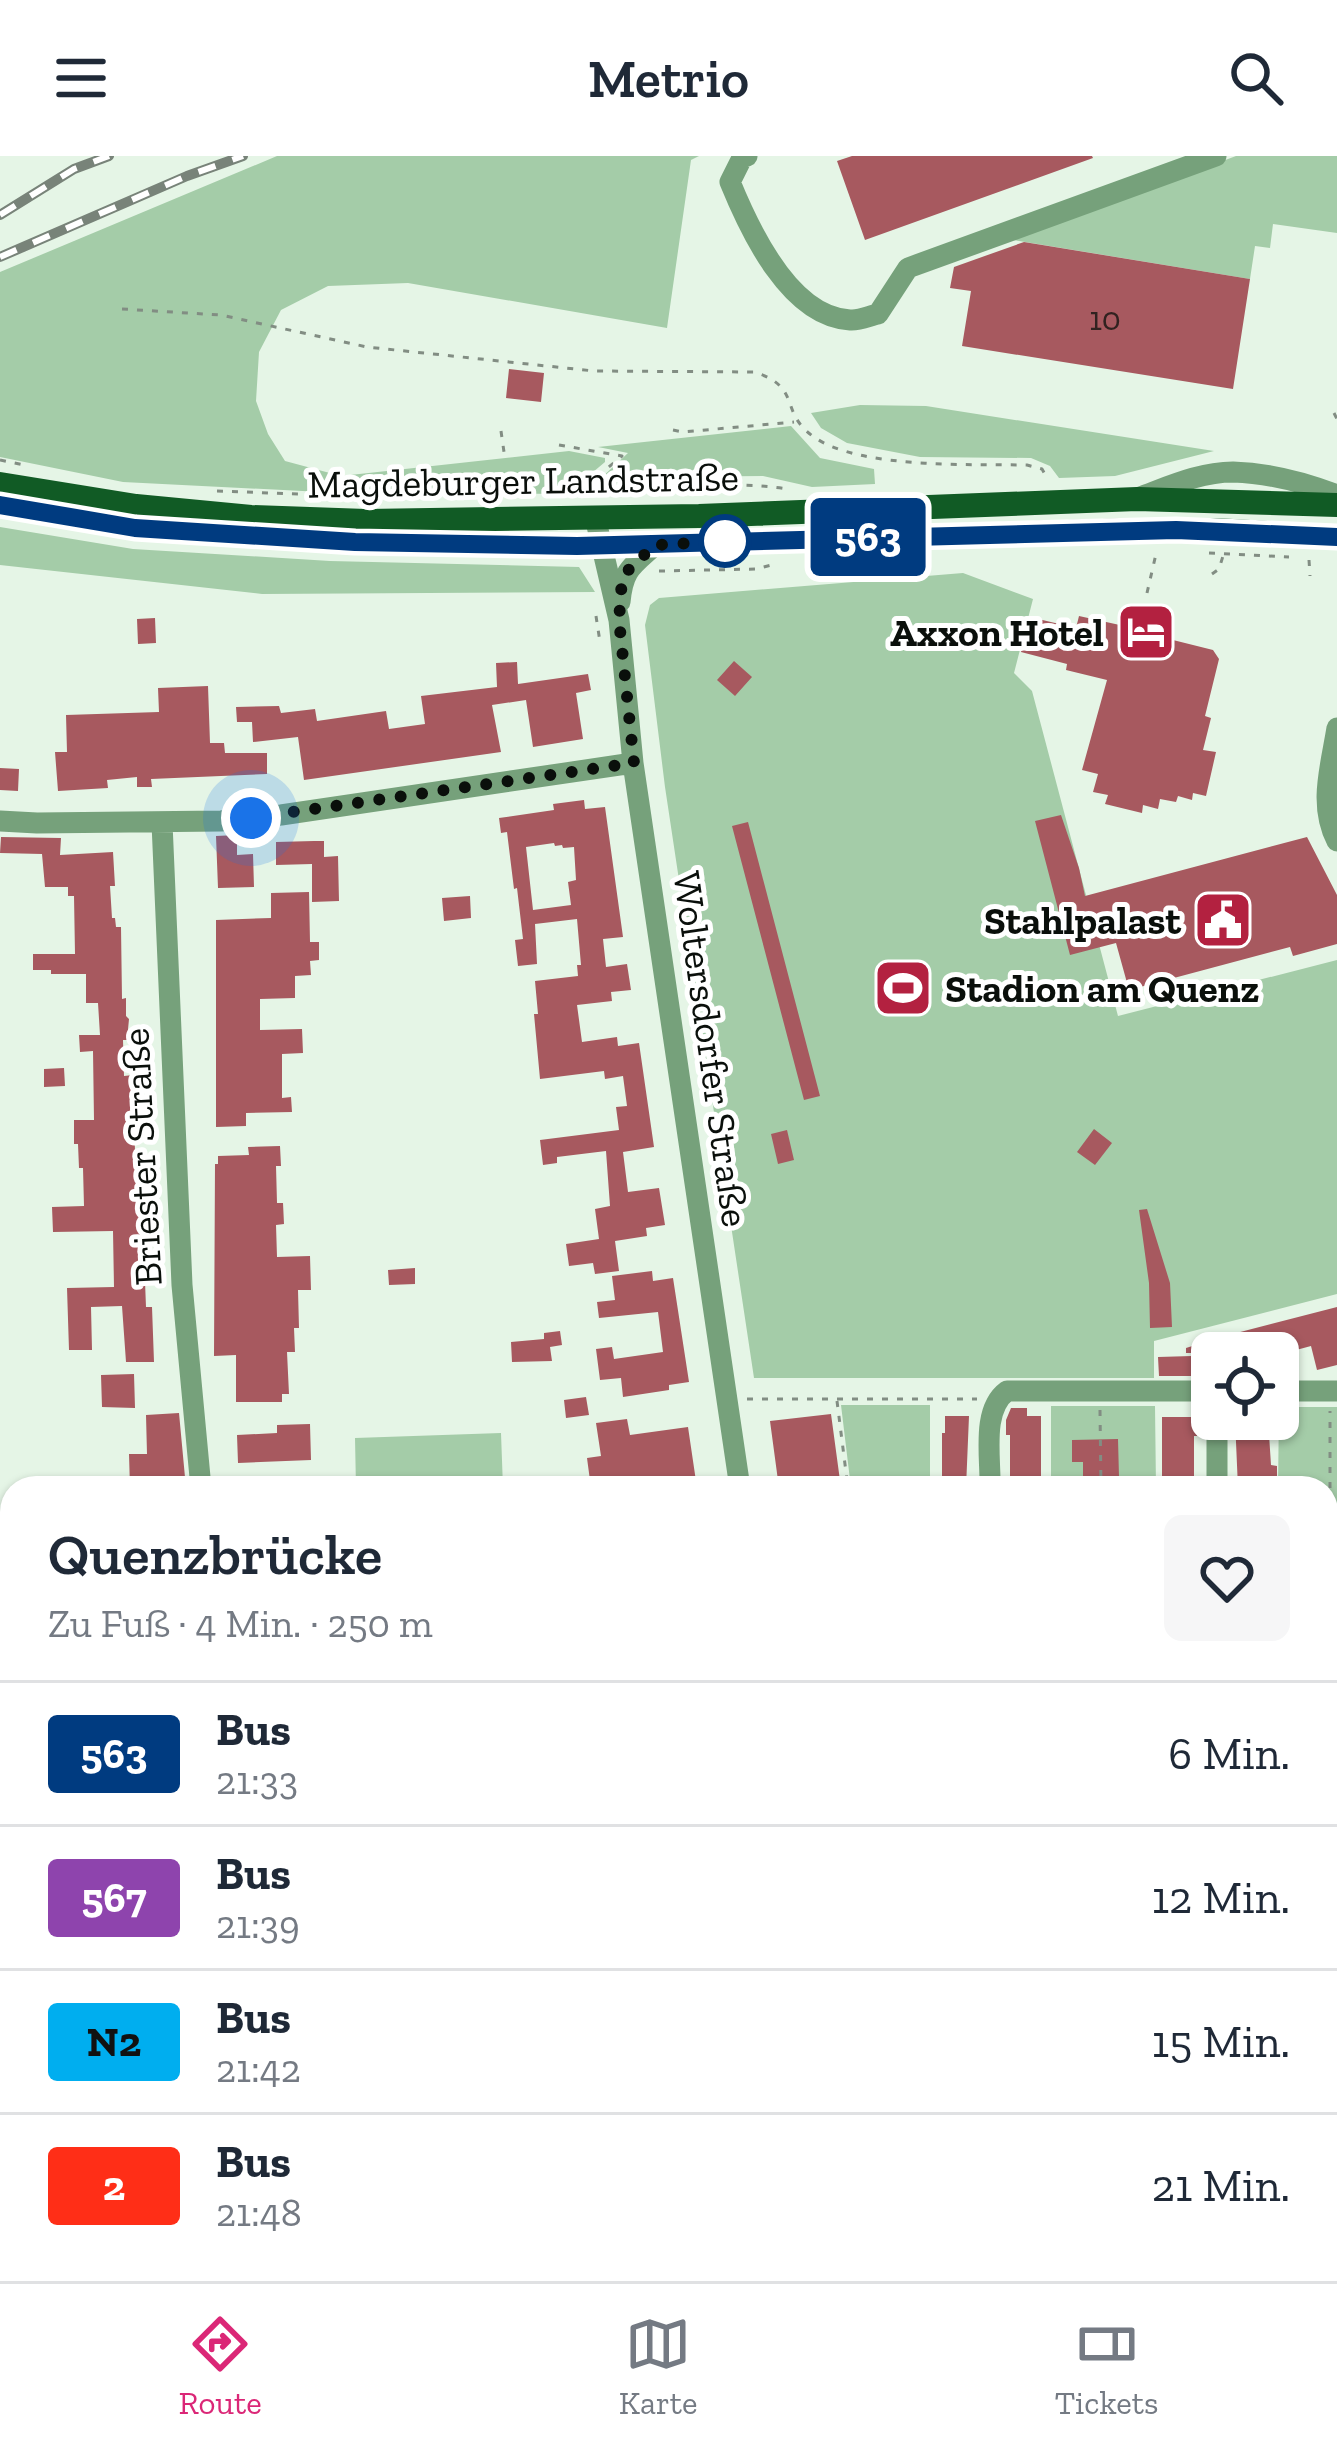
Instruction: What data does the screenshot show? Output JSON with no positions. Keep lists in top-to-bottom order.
{
  "streets": {
    "main road": ["Magdeburger Landstraße"],
    "street": ["Woltersdorfer Straße", "Briester Straße"]
  },
  "crossings": [
    ["Magdeburger Landstraße", "Woltersdorfer Straße"]
  ],
  "places": {
    "hotel": ["Axxon Hotel"],
    "public building": ["Stahlpalast"],
    "sports": ["Stadion am Quenz"]
  },
  "lines": ["bus line 563"],
  "house_numbers": ["10"],
  "page": {
    "header": "Metrio",
    "on_map": "563",
    "heading": ["Quenzbrücke", "Zu Fuß · 4 Min. · 250 m"],
    "list": [
      {
        "mark": "563",
        "name": "Bus",
        "note": "21:33",
        "value": "6 Min."
      },
      {
        "mark": "567",
        "name": "Bus",
        "note": "21:39",
        "value": "12 Min."
      },
      {
        "mark": "N2",
        "name": "Bus",
        "note": "21:42",
        "value": "15 Min."
      },
      {
        "mark": "2",
        "name": "Bus",
        "note": "21:48",
        "value": "21 Min."
      }
    ],
    "tabs": ["Route", "Karte", "Tickets"]
  }
}
